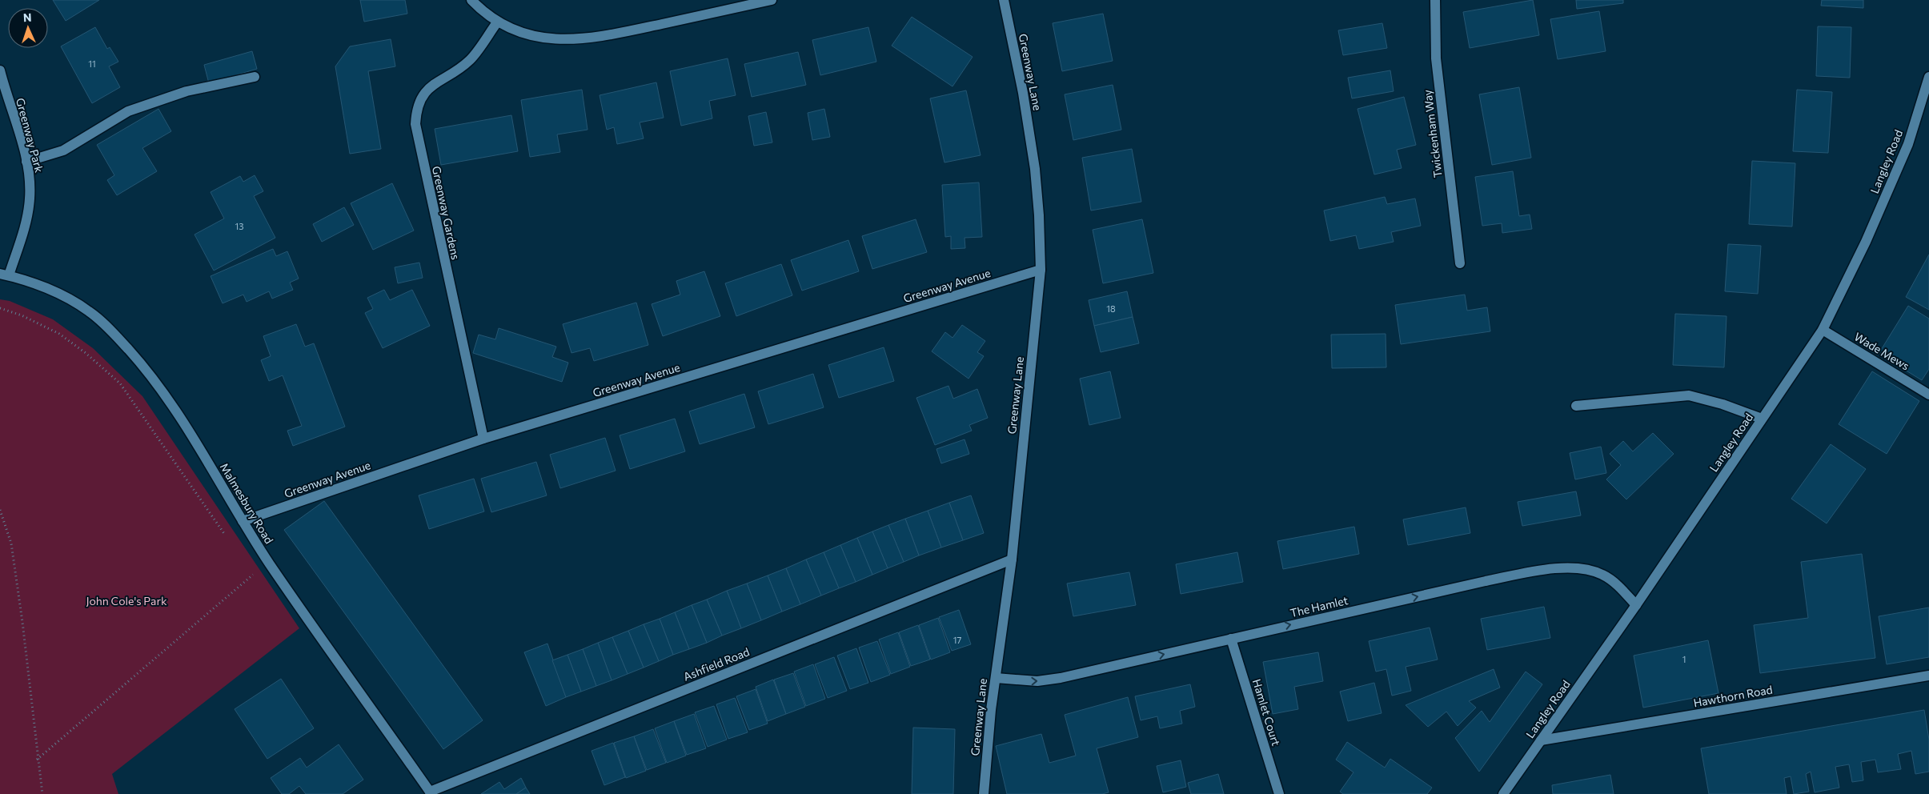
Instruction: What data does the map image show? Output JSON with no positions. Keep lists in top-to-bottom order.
{
  "streets": {
    "street": [
      "Greenway Lane",
      "Twickenham Way",
      "Greenway Park",
      "Langley Road",
      "Greenway Gardens",
      "Greenway Avenue",
      "Wade Mews",
      "Malmesbury Road",
      "The Hamlet",
      "Ashfield Road",
      "Hawthorn Road",
      "Hamlet Court"
    ]
  },
  "crossings": [
    ["Greenway Lane", "Greenway Avenue"],
    ["Greenway Lane", "The Hamlet"],
    ["Greenway Lane", "Ashfield Road"],
    ["Greenway Park", "Malmesbury Road"],
    ["Langley Road", "Wade Mews"],
    ["Langley Road", "The Hamlet"],
    ["Langley Road", "Hawthorn Road"],
    ["Greenway Gardens", "Greenway Avenue"],
    ["Greenway Avenue", "Malmesbury Road"],
    ["Malmesbury Road", "Ashfield Road"],
    ["The Hamlet", "Hamlet Court"]
  ],
  "one_way": ["The Hamlet"],
  "parks": ["John Cole's Park"],
  "house_numbers": [
    "11",
    "13",
    "18",
    "17",
    "1"
  ],
  "north": "top"
}
